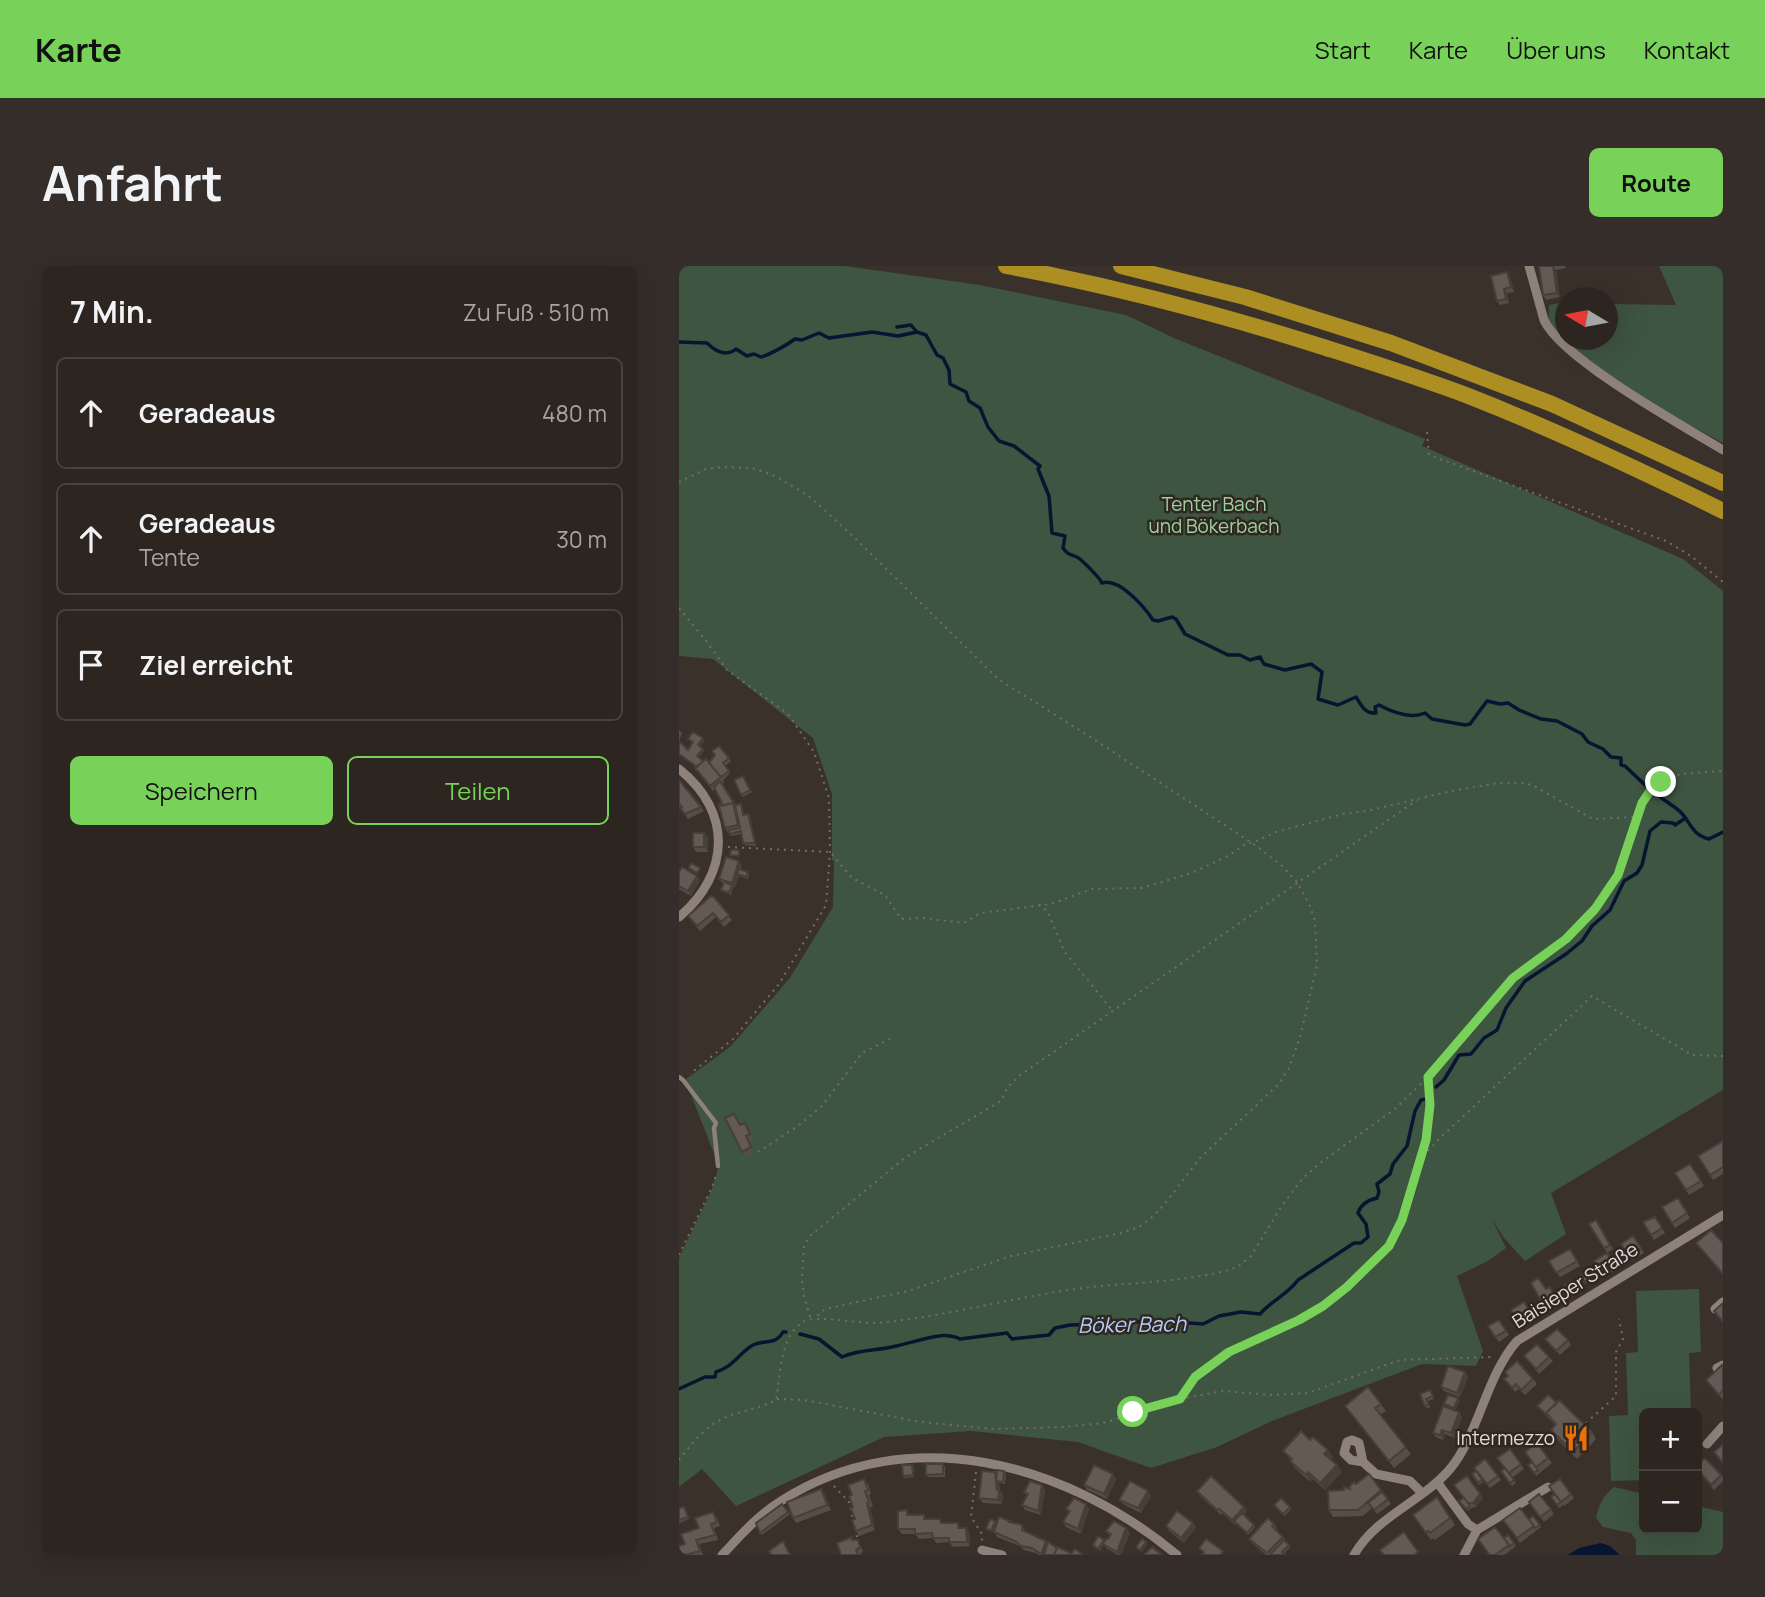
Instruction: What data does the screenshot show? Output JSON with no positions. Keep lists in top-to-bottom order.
{
  "streets": {
    "street": ["Baisieper Straße"]
  },
  "water": ["Böker Bach"],
  "parks": ["Tenter Bach und Bökerbach"],
  "places": {
    "restaurant": ["Intermezzo"]
  },
  "north": "left",
  "page": {
    "header": "Karte",
    "nav": [
      "Start",
      "Karte",
      "Über uns",
      "Kontakt"
    ],
    "buttons": [
      "Route",
      ["Speichern", "Teilen"]
    ],
    "title": "Anfahrt",
    "heading": ["7 Min.", "Zu Fuß · 510 m"],
    "list": [
      ["Geradeaus", "480 m"],
      ["Geradeaus", "Tente", "30 m"],
      "Ziel erreicht"
    ],
    "map_buttons": ["+", "−"]
  }
}
